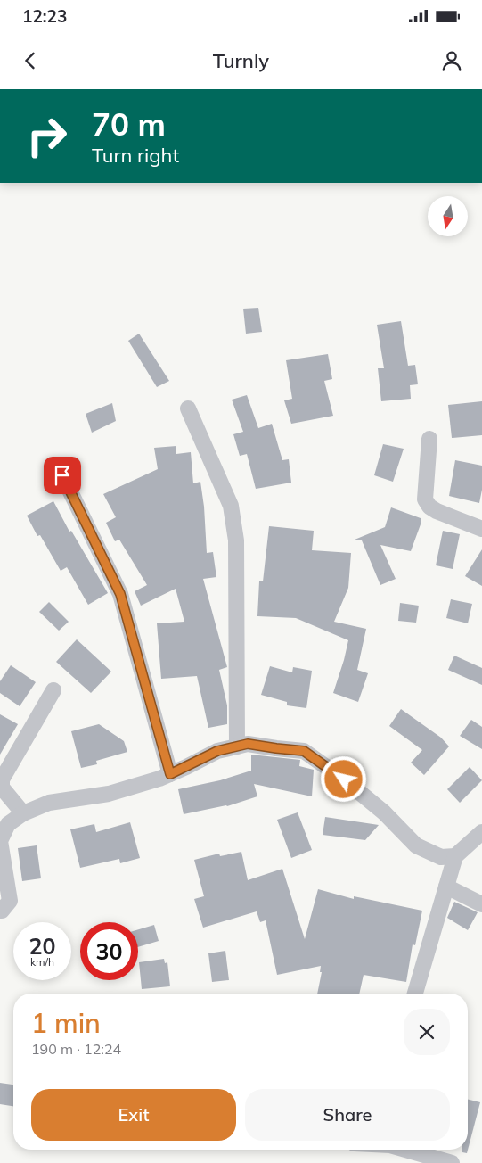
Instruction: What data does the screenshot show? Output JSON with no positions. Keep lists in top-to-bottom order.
{
  "north": "bottom",
  "page": {
    "status": "12:23",
    "header": "Turnly",
    "turn": ["70 m", "Turn right"],
    "speed": "20 km/h",
    "limit": "30",
    "heading": ["1 min", "190 m · 12:24"],
    "buttons": ["Exit", "Share"]
  }
}
